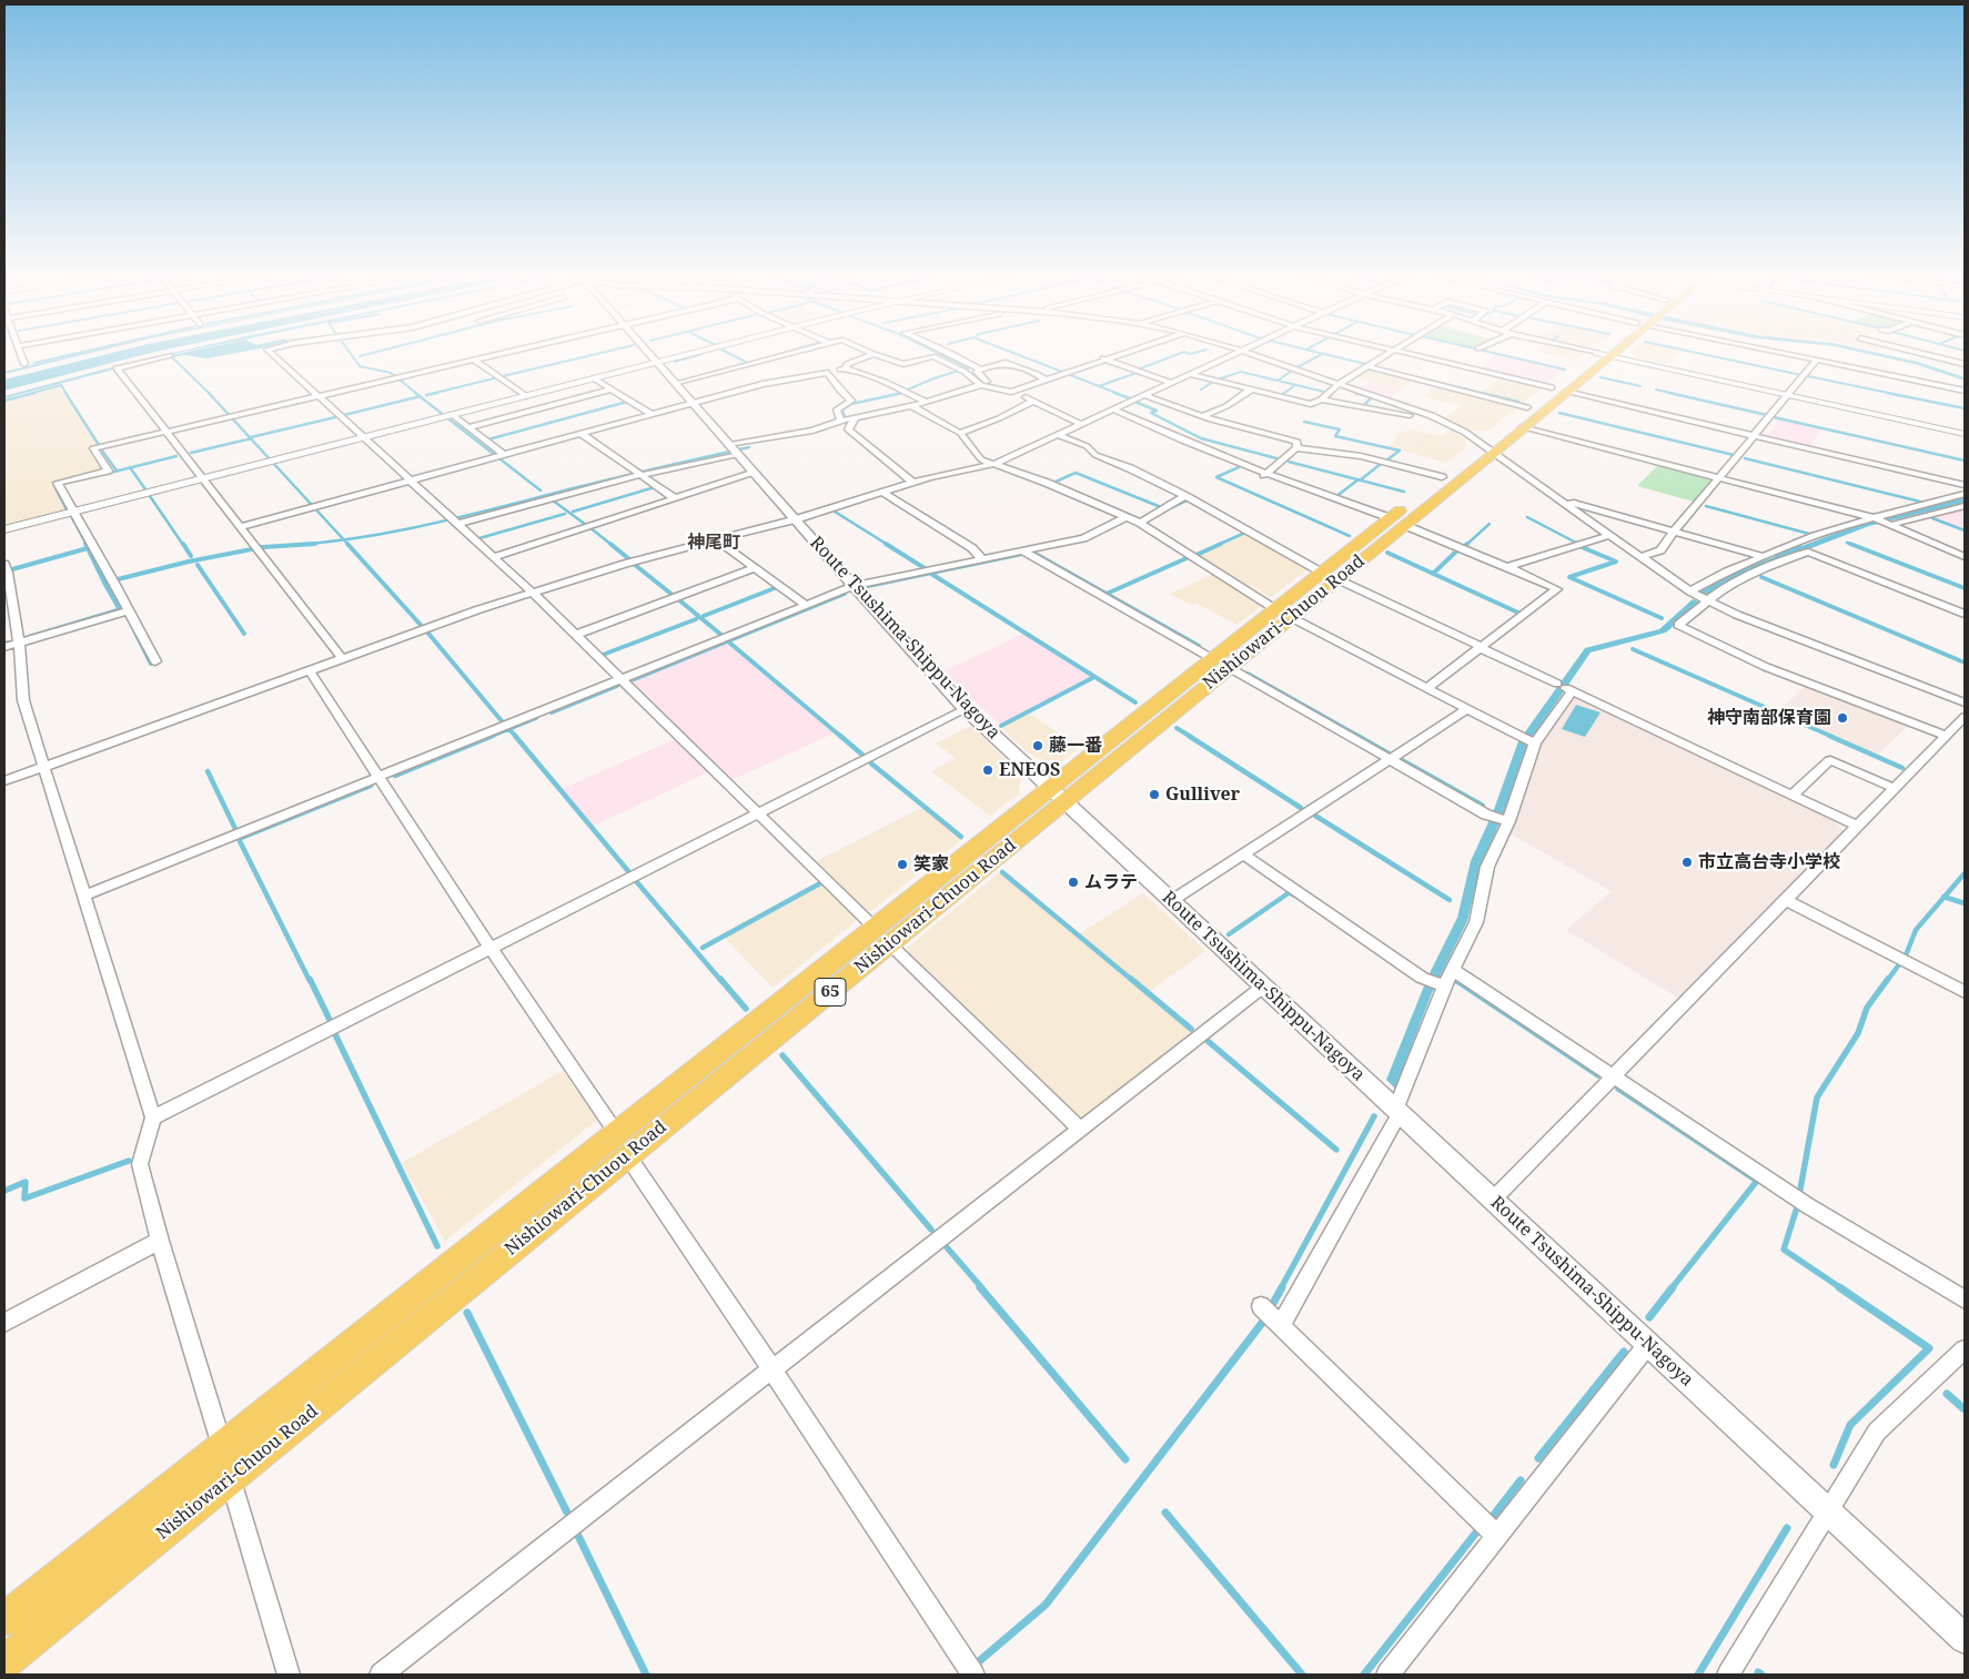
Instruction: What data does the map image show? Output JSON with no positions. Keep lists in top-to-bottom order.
{
  "streets": {
    "main road": ["Nishiowari-Chuou Road", "Route Tsushima-Shippu-Nagoya", "65"]
  },
  "crossings": [
    ["Nishiowari-Chuou Road", "Route Tsushima-Shippu-Nagoya"]
  ],
  "districts": ["神尾町"],
  "places": [
    "神守南部保育園",
    "藤一番",
    "ENEOS",
    "Gulliver",
    "市立高台寺小学校",
    "笑家",
    "ムラテ"
  ]
}
